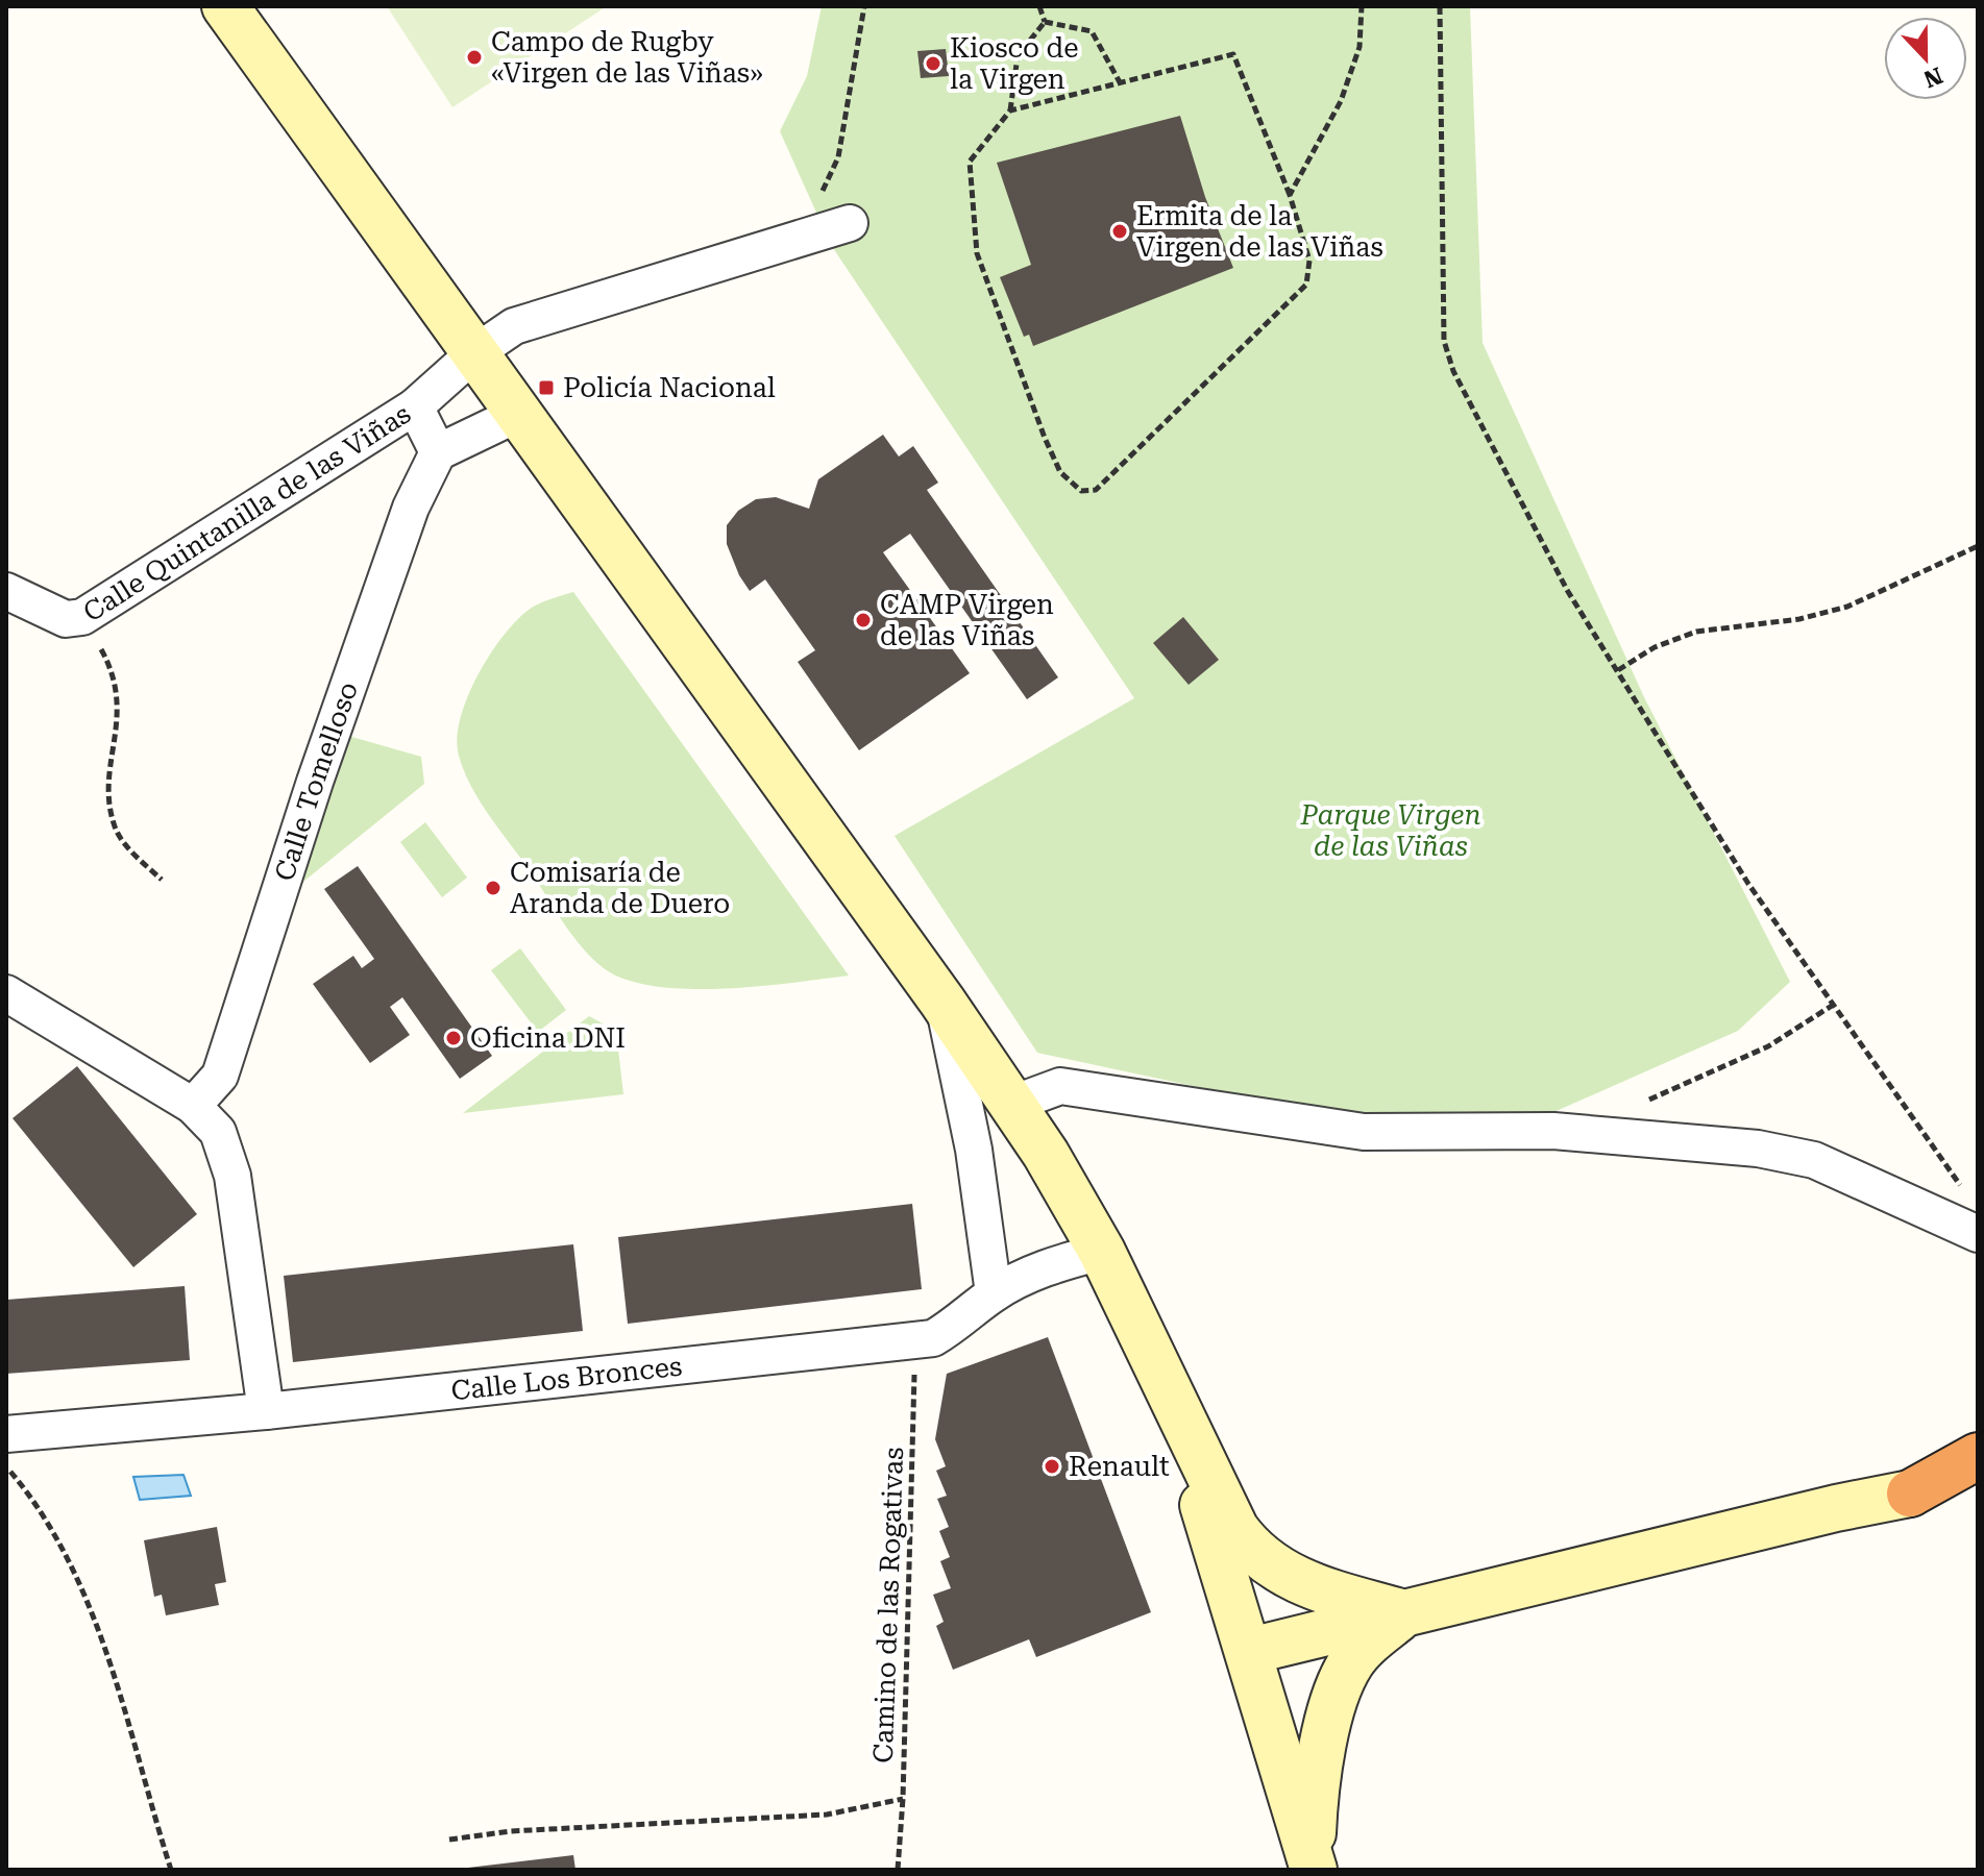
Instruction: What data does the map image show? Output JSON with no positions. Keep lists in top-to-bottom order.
{
  "streets": {
    "street": ["Calle Quintanilla de las Viñas", "Calle Tomelloso", "Calle Los Bronces"],
    "path": ["Camino de las Rogativas"]
  },
  "crossings": [
    ["Calle Los Bronces", "Camino de las Rogativas"]
  ],
  "parks": ["Parque Virgen de las Viñas"],
  "places": {
    "other": [
      "Campo de Rugby «Virgen de las Viñas»",
      "Kiosco de la Virgen",
      "Ermita de la Virgen de las Viñas",
      "CAMP Virgen de las Viñas",
      "Comisaría de Aranda de Duero",
      "Oficina DNI",
      "Renault"
    ],
    "transit": ["Policía Nacional"]
  },
  "north": "bottom"
}
